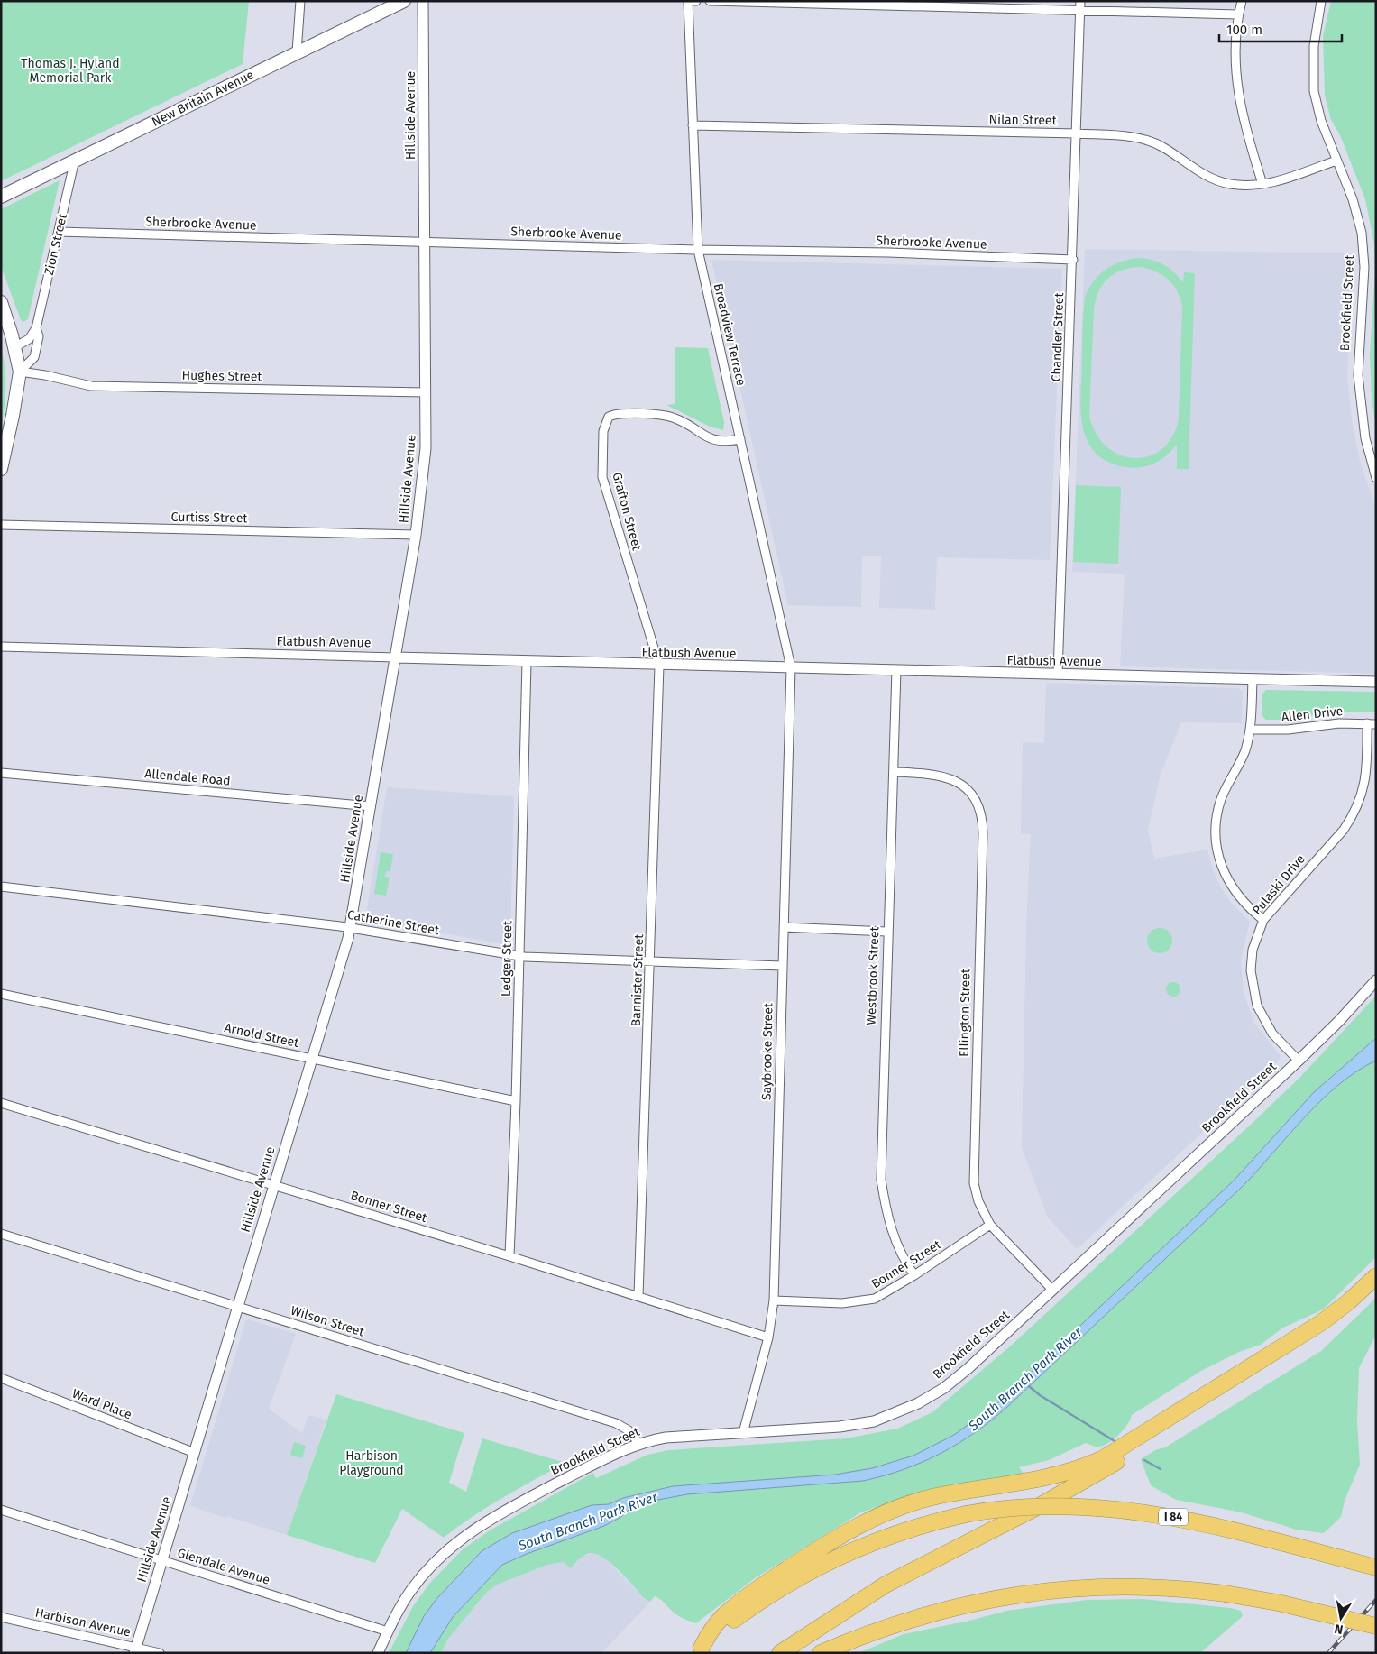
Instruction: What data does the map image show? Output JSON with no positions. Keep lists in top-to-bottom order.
{
  "streets": {
    "highway": ["I 84"],
    "main road": ["New Britain Avenue"],
    "street": [
      "Hillside Avenue",
      "Nilan Street",
      "Sherbrooke Avenue",
      "Zion Street",
      "Brookfield Street",
      "Broadview Terrace",
      "Chandler Street",
      "Hughes Street",
      "Grafton Street",
      "Curtiss Street",
      "Flatbush Avenue",
      "Allen Drive",
      "Allendale Road",
      "Pulaski Drive",
      "Catherine Street",
      "Ledger Street",
      "Westbrook Street",
      "Bannister Street",
      "Ellington Street",
      "Arnold Street",
      "Saybrooke Street",
      "Bonner Street",
      "Wilson Street",
      "Ward Place",
      "Glendale Avenue",
      "Harbison Avenue"
    ]
  },
  "crossings": [
    ["New Britain Avenue", "Zion Street"],
    ["Hillside Avenue", "Sherbrooke Avenue"],
    ["Hillside Avenue", "Hughes Street"],
    ["Hillside Avenue", "Curtiss Street"],
    ["Hillside Avenue", "Flatbush Avenue"],
    ["Hillside Avenue", "Allendale Road"],
    ["Hillside Avenue", "Catherine Street"],
    ["Hillside Avenue", "Arnold Street"],
    ["Hillside Avenue", "Bonner Street"],
    ["Hillside Avenue", "Wilson Street"],
    ["Hillside Avenue", "Ward Place"],
    ["Hillside Avenue", "Glendale Avenue"],
    ["Hillside Avenue", "Harbison Avenue"],
    ["Nilan Street", "Brookfield Street"],
    ["Nilan Street", "Broadview Terrace"],
    ["Nilan Street", "Chandler Street"],
    ["Sherbrooke Avenue", "Zion Street"],
    ["Sherbrooke Avenue", "Broadview Terrace"],
    ["Sherbrooke Avenue", "Chandler Street"],
    ["Zion Street", "Hughes Street"],
    ["Brookfield Street", "Pulaski Drive"],
    ["Brookfield Street", "Ellington Street"],
    ["Brookfield Street", "Saybrooke Street"],
    ["Brookfield Street", "Wilson Street"],
    ["Brookfield Street", "Glendale Avenue"],
    ["Broadview Terrace", "Grafton Street"],
    ["Broadview Terrace", "Flatbush Avenue"],
    ["Broadview Terrace", "Saybrooke Street"],
    ["Chandler Street", "Flatbush Avenue"],
    ["Grafton Street", "Flatbush Avenue"],
    ["Grafton Street", "Bannister Street"],
    ["Flatbush Avenue", "Ledger Street"],
    ["Flatbush Avenue", "Westbrook Street"],
    ["Flatbush Avenue", "Bannister Street"],
    ["Flatbush Avenue", "Saybrooke Street"],
    ["Allen Drive", "Pulaski Drive"],
    ["Catherine Street", "Ledger Street"],
    ["Catherine Street", "Bannister Street"],
    ["Catherine Street", "Saybrooke Street"],
    ["Ledger Street", "Arnold Street"],
    ["Ledger Street", "Bonner Street"],
    ["Westbrook Street", "Ellington Street"],
    ["Westbrook Street", "Bonner Street"],
    ["Bannister Street", "Bonner Street"],
    ["Ellington Street", "Bonner Street"],
    ["Saybrooke Street", "Bonner Street"]
  ],
  "water": ["South Branch Park River"],
  "parks": ["Thomas J. Hyland Memorial Park", "Harbison Playground"],
  "scale_bar": "100 m",
  "north": "bottom"
}
